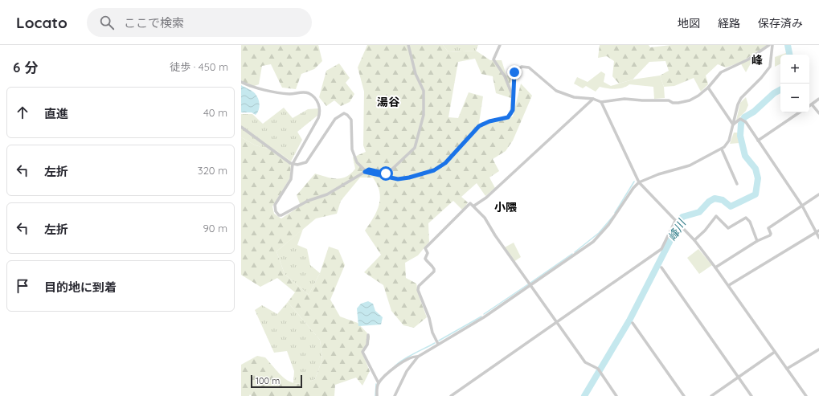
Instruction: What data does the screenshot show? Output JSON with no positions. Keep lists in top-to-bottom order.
{
  "districts": ["峰", "湯谷", "小隈"],
  "water": ["峰川"],
  "scale_bar": "100 m",
  "page": {
    "header": "Locato",
    "search": "ここで検索",
    "nav": ["地図", "経路", "保存済み"],
    "heading": ["6 分", "徒歩 · 450 m"],
    "map_buttons": ["+", "−"],
    "list": [
      ["直進", "40 m"],
      ["左折", "320 m"],
      ["左折", "90 m"],
      "目的地に到着"
    ],
    "scale": "100 m"
  }
}
